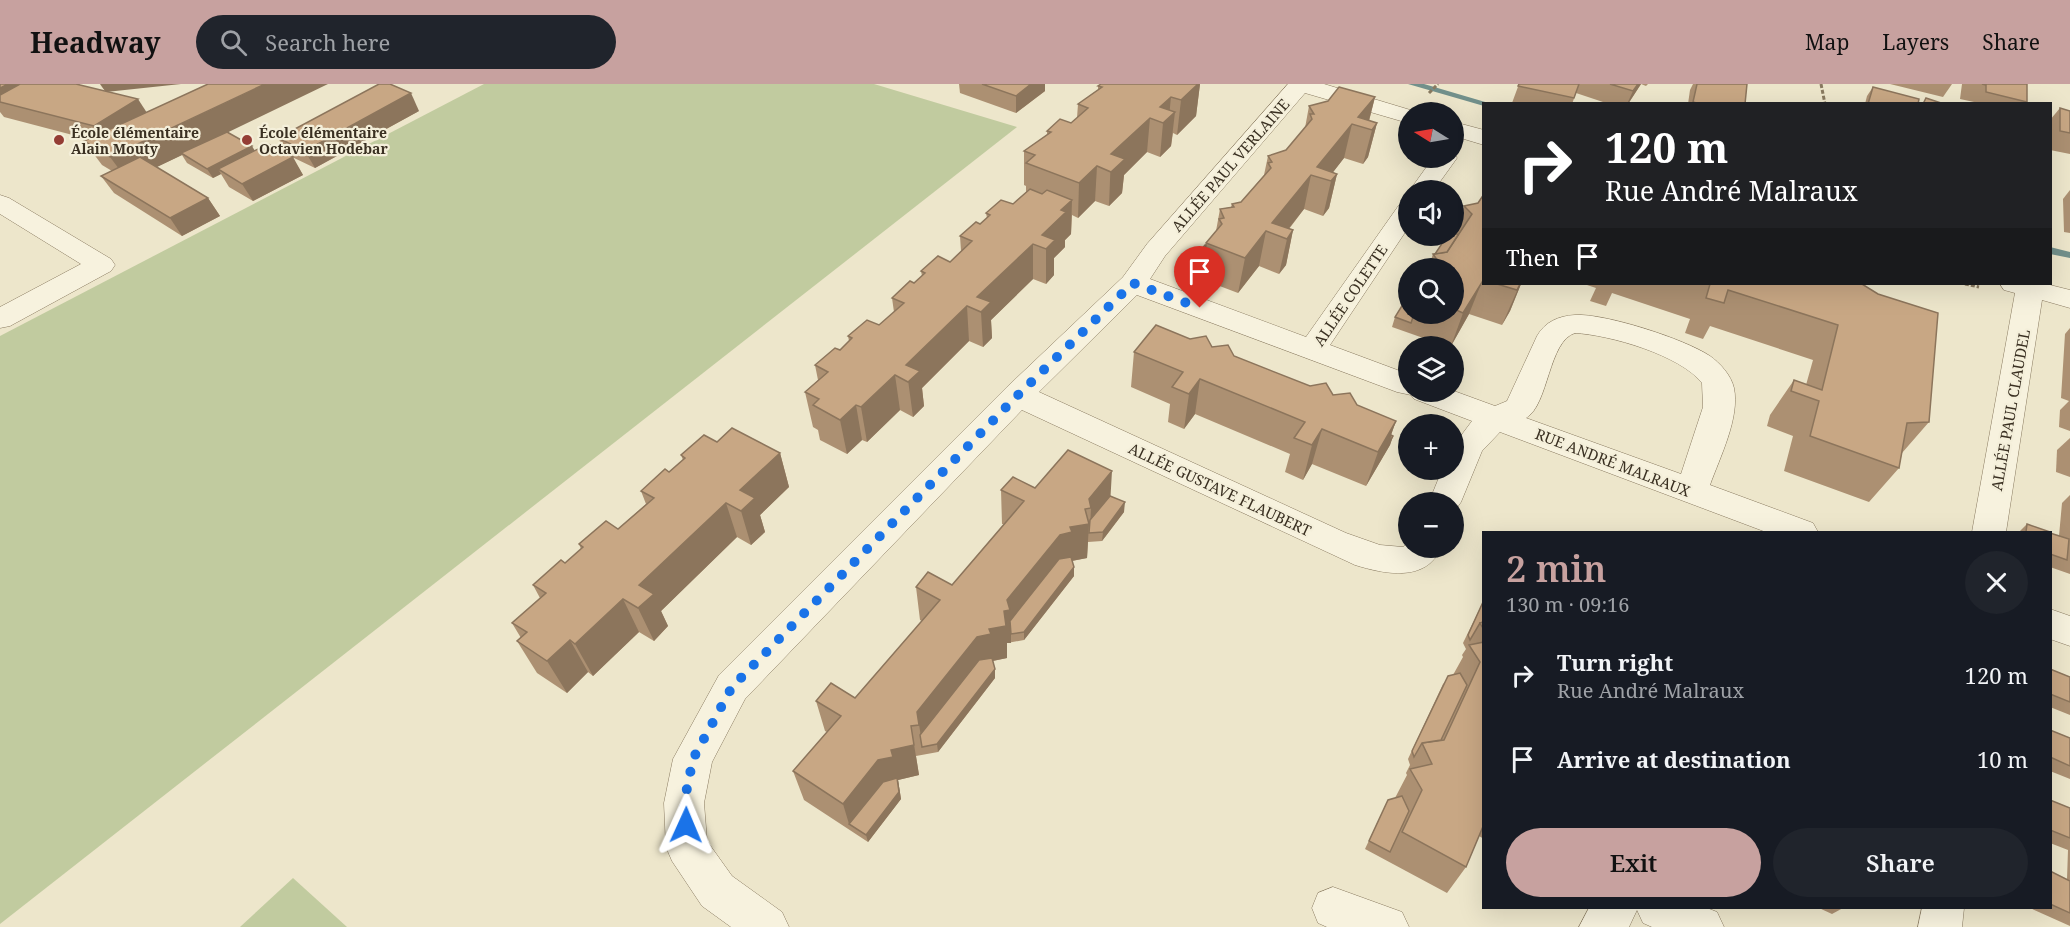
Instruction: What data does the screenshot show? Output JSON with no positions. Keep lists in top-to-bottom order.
{
  "streets": {
    "street": [
      "ALLÉE PAUL VERLAINE",
      "ALLÉE COLETTE",
      "ALLÉE PAUL CLAUDEL",
      "RUE ANDRÉ MALRAUX",
      "ALLÉE GUSTAVE FLAUBERT"
    ]
  },
  "crossings": [
    ["ALLÉE PAUL VERLAINE", "ALLÉE GUSTAVE FLAUBERT"]
  ],
  "places": ["École élémentaire Alain Mouty", "École élémentaire Octavien Hodebar"],
  "north": "left",
  "page": {
    "header": "Headway",
    "search": "Search here",
    "nav": ["Map", "Layers", "Share"],
    "map_buttons": ["+", "−"],
    "turn": ["120 m", "Rue André Malraux"],
    "then": "Then",
    "heading": ["2 min", "130 m · 09:16"],
    "list": [
      {
        "name": "Turn right",
        "note": "Rue André Malraux",
        "value": "120 m"
      },
      {
        "name": "Arrive at destination",
        "value": "10 m"
      }
    ],
    "buttons": ["Exit", "Share"]
  }
}
